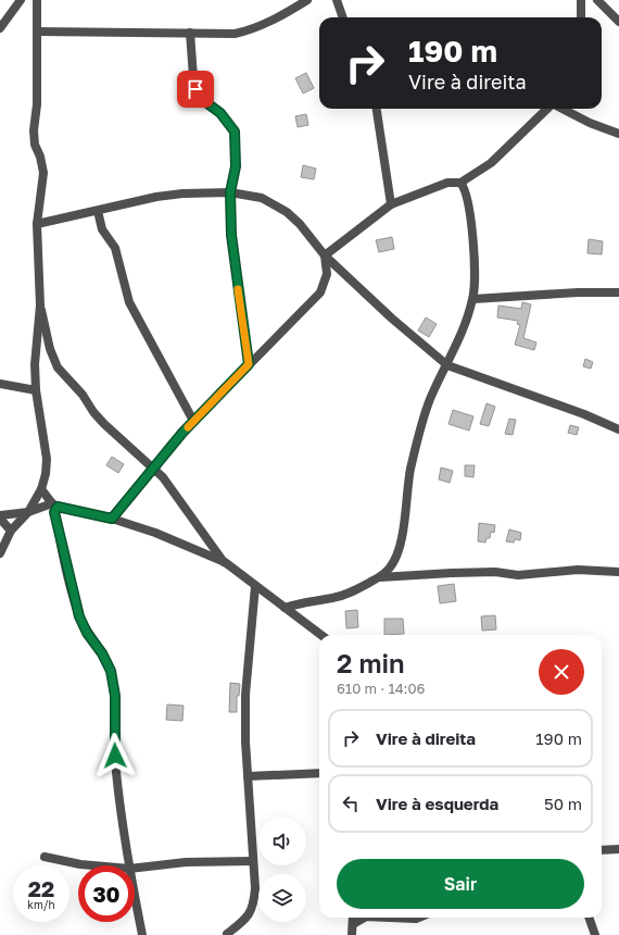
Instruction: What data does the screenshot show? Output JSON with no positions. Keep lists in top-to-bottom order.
{
  "page": {
    "turn": ["190 m", "Vire à direita"],
    "heading": ["2 min", "610 m · 14:06"],
    "list": [
      {
        "name": "Vire à direita",
        "value": "190 m"
      },
      {
        "name": "Vire à esquerda",
        "value": "50 m"
      }
    ],
    "buttons": "Sair",
    "speed": "22 km/h",
    "limit": "30"
  }
}
